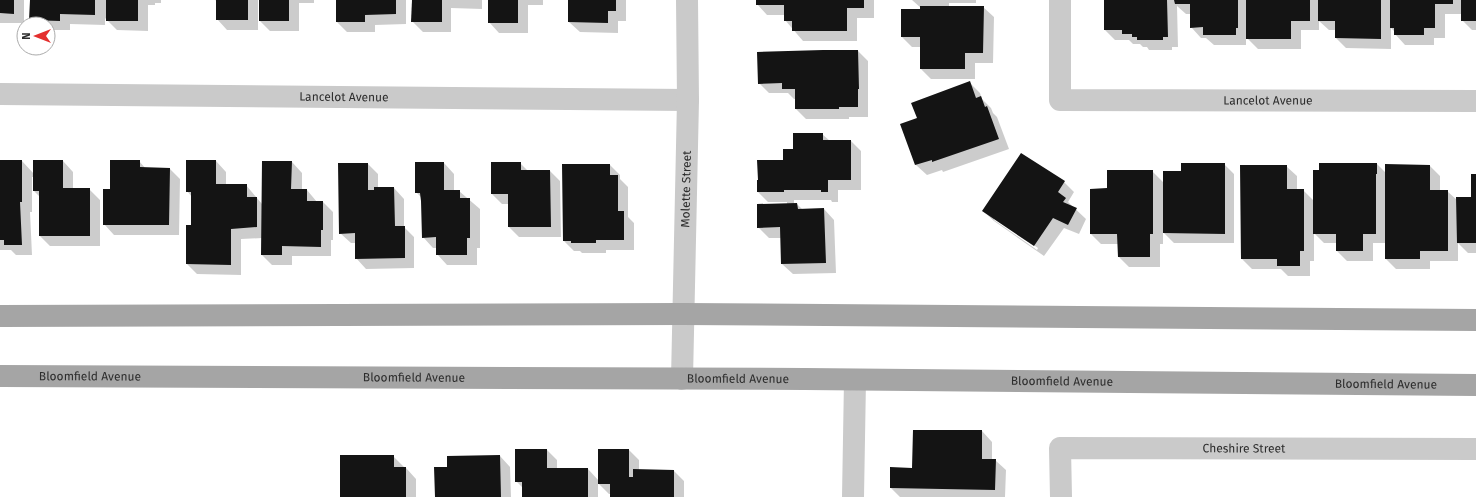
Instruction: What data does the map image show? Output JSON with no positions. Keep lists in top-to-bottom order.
{
  "streets": {
    "main road": ["Bloomfield Avenue"],
    "street": ["Lancelot Avenue", "Molette Street", "Cheshire Street"]
  },
  "crossings": [
    ["Lancelot Avenue", "Molette Street"],
    ["Molette Street", "Bloomfield Avenue"]
  ],
  "north": "left"
}
